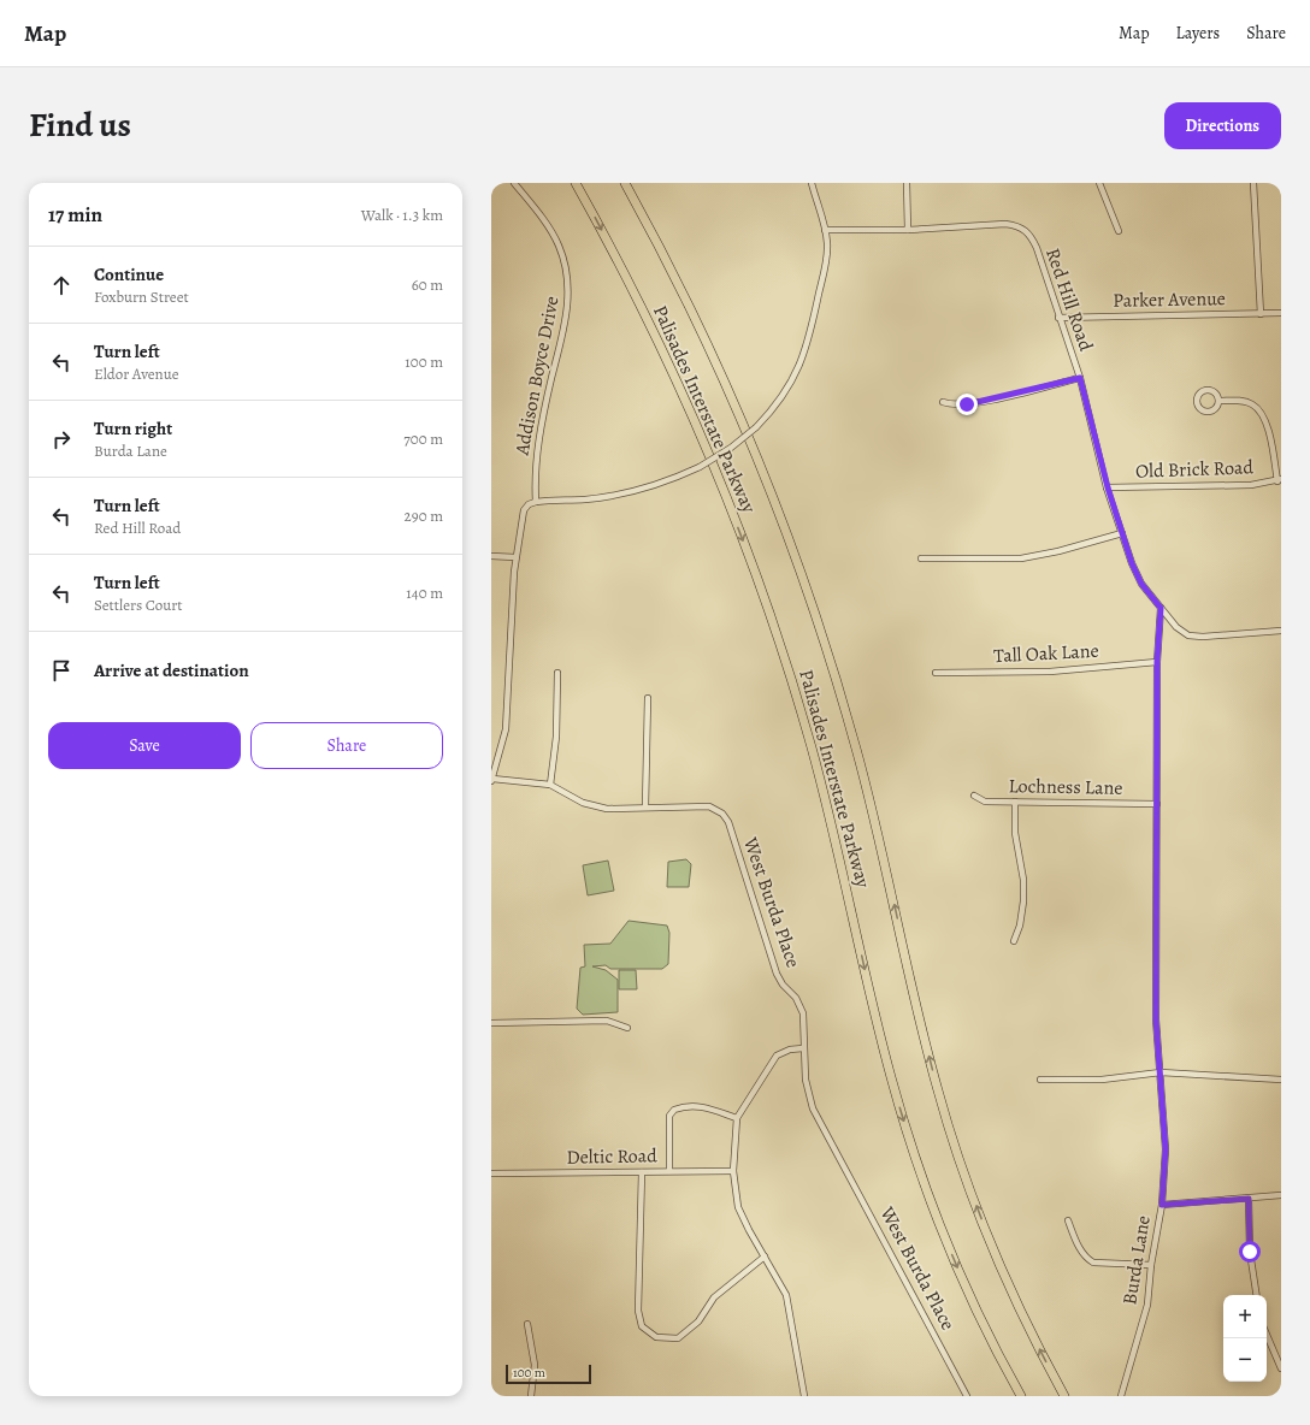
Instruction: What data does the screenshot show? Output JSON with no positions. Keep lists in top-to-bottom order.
{
  "streets": {
    "highway": ["Palisades Interstate Parkway"],
    "street": [
      "Red Hill Road",
      "Parker Avenue",
      "Addison Boyce Drive",
      "Old Brick Road",
      "Tall Oak Lane",
      "Lochness Lane",
      "West Burda Place",
      "Deltic Road",
      "Burda Lane"
    ]
  },
  "crossings": [
    ["Red Hill Road", "Parker Avenue"],
    ["Red Hill Road", "Old Brick Road"],
    ["Red Hill Road", "Burda Lane"],
    ["Tall Oak Lane", "Burda Lane"],
    ["Lochness Lane", "Burda Lane"]
  ],
  "scale_bar": "100 m",
  "page": {
    "header": "Map",
    "nav": ["Map", "Layers", "Share"],
    "title": "Find us",
    "buttons": [
      "Directions",
      ["Save", "Share"]
    ],
    "heading": ["17 min", "Walk · 1.3 km"],
    "list": [
      ["Continue", "Foxburn Street", "60 m"],
      ["Turn left", "Eldor Avenue", "100 m"],
      ["Turn right", "Burda Lane", "700 m"],
      ["Turn left", "Red Hill Road", "290 m"],
      ["Turn left", "Settlers Court", "140 m"],
      "Arrive at destination"
    ],
    "map_buttons": ["+", "−"],
    "scale": "100 m"
  }
}
